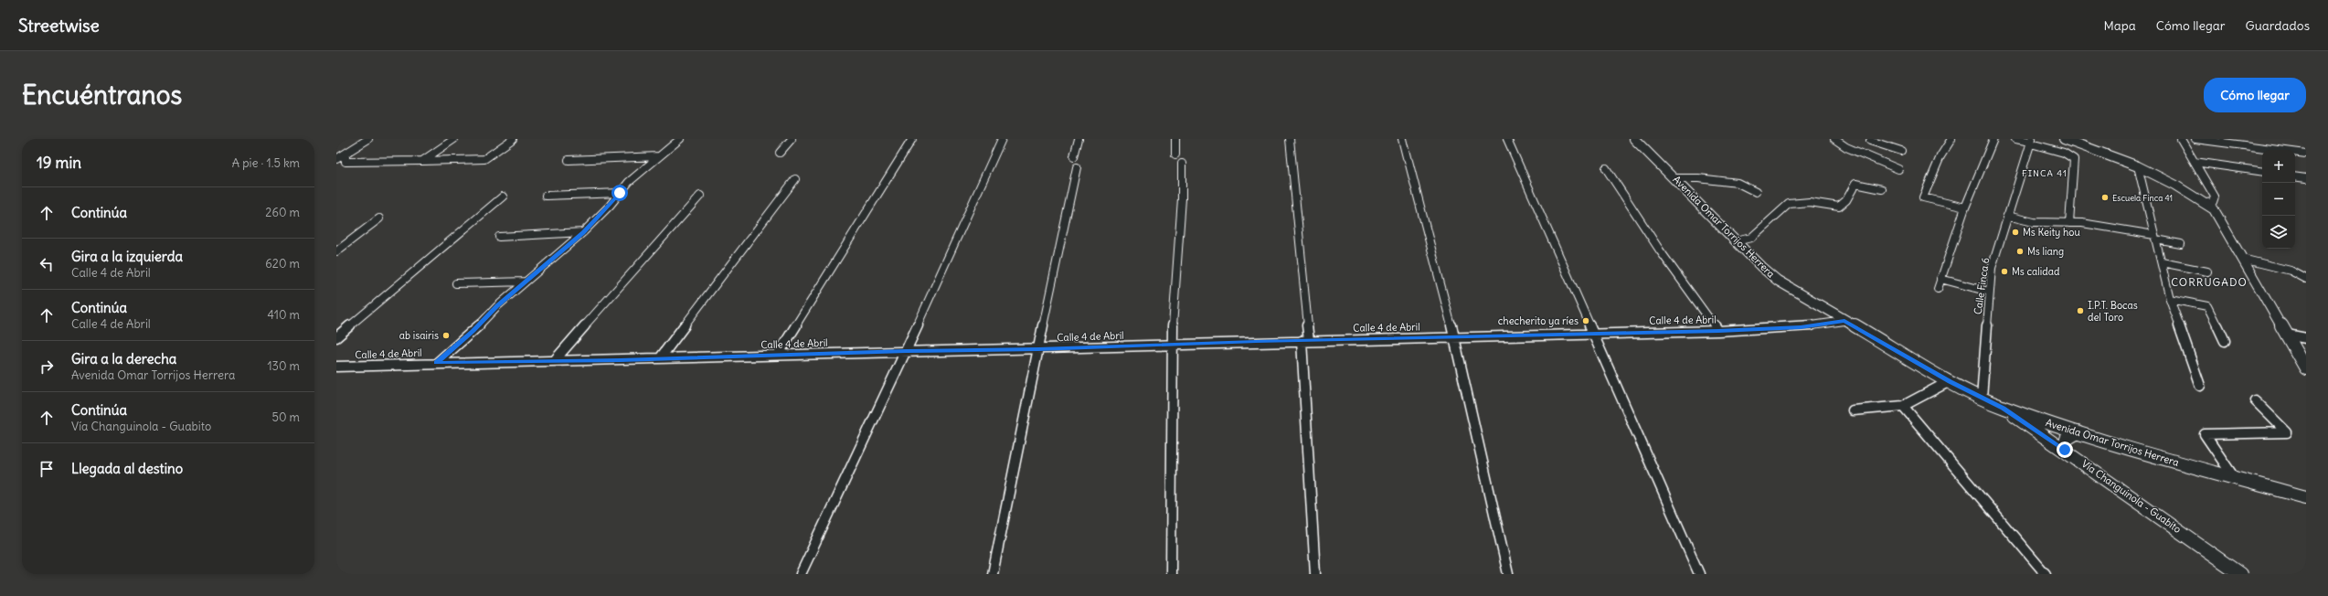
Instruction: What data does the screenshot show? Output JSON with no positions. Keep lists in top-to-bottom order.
{
  "streets": {
    "street": [
      "Avenida Omar Torrijos Herrera",
      "Calle Finca 6",
      "Calle 4 de Abril",
      "Vía Changuinola - Guabito"
    ]
  },
  "crossings": [
    ["Avenida Omar Torrijos Herrera", "Calle Finca 6"],
    ["Avenida Omar Torrijos Herrera", "Calle 4 de Abril"],
    ["Avenida Omar Torrijos Herrera", "Vía Changuinola - Guabito"]
  ],
  "districts": ["FINCA 41", "CORRUGADO"],
  "places": [
    "Escuela Finca 41",
    "Ms Keity hou",
    "Ms liang",
    "Ms calidad",
    "I.P.T. Bocas del Toro",
    "checherito ya ríes",
    "ab isairis"
  ],
  "page": {
    "header": "Streetwise",
    "nav": ["Mapa", "Cómo llegar", "Guardados"],
    "buttons": "Cómo llegar",
    "title": "Encuéntranos",
    "heading": ["19 min", "A pie · 1.5 km"],
    "map_buttons": ["+", "−"],
    "list": [
      ["Continúa", "260 m"],
      ["Gira a la izquierda", "Calle 4 de Abril", "620 m"],
      ["Continúa", "Calle 4 de Abril", "410 m"],
      ["Gira a la derecha", "Avenida Omar Torrijos Herrera", "130 m"],
      ["Continúa", "Vía Changuinola - Guabito", "50 m"],
      "Llegada al destino"
    ]
  }
}
